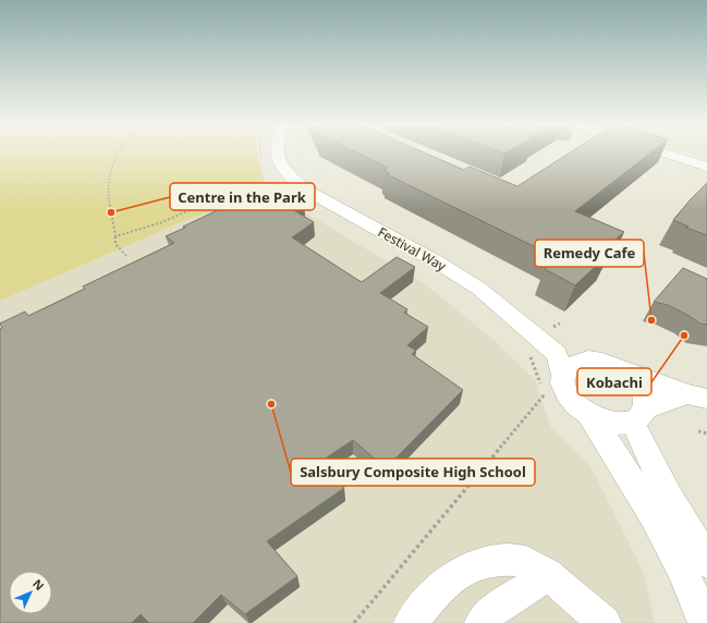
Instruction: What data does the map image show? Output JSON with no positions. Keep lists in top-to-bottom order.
{
  "streets": {
    "street": ["Festival Way"]
  },
  "places": [
    "Centre in the Park",
    "Remedy Cafe",
    "Kobachi",
    "Salsbury Composite High School"
  ],
  "north": "top right"
}
